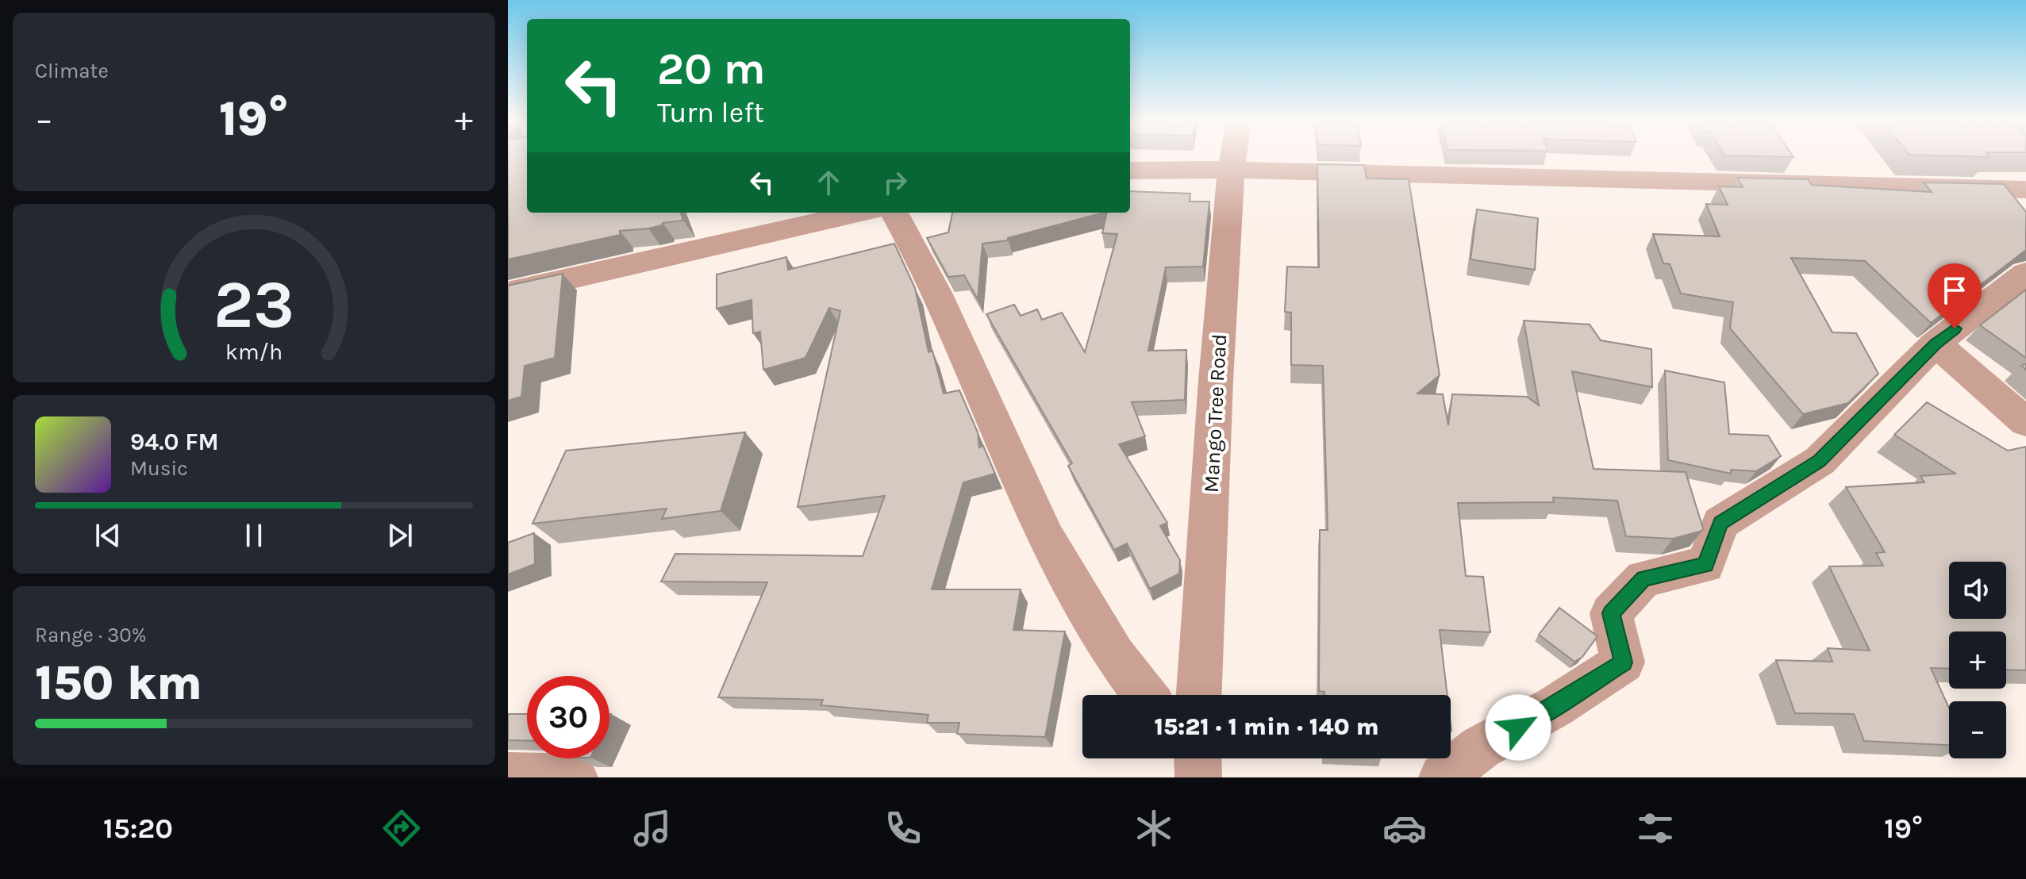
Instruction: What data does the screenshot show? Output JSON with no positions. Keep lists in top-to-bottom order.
{
  "streets": {
    "street": ["Mango Tree Road"]
  },
  "page": {
    "tile": [
      "Climate",
      ["Range · 30%", "150 km"]
    ],
    "turn": ["20 m", "Turn left"],
    "heat": ["−", "19°", "+"],
    "song": ["94.0 FM", "Music"],
    "map_buttons": ["+", "−"],
    "limit": "30",
    "trip": "15:21 · 1 min · 140 m",
    "tabs": ["15:20", "19°"],
    "gauge": ["23", "km/h"]
  }
}
